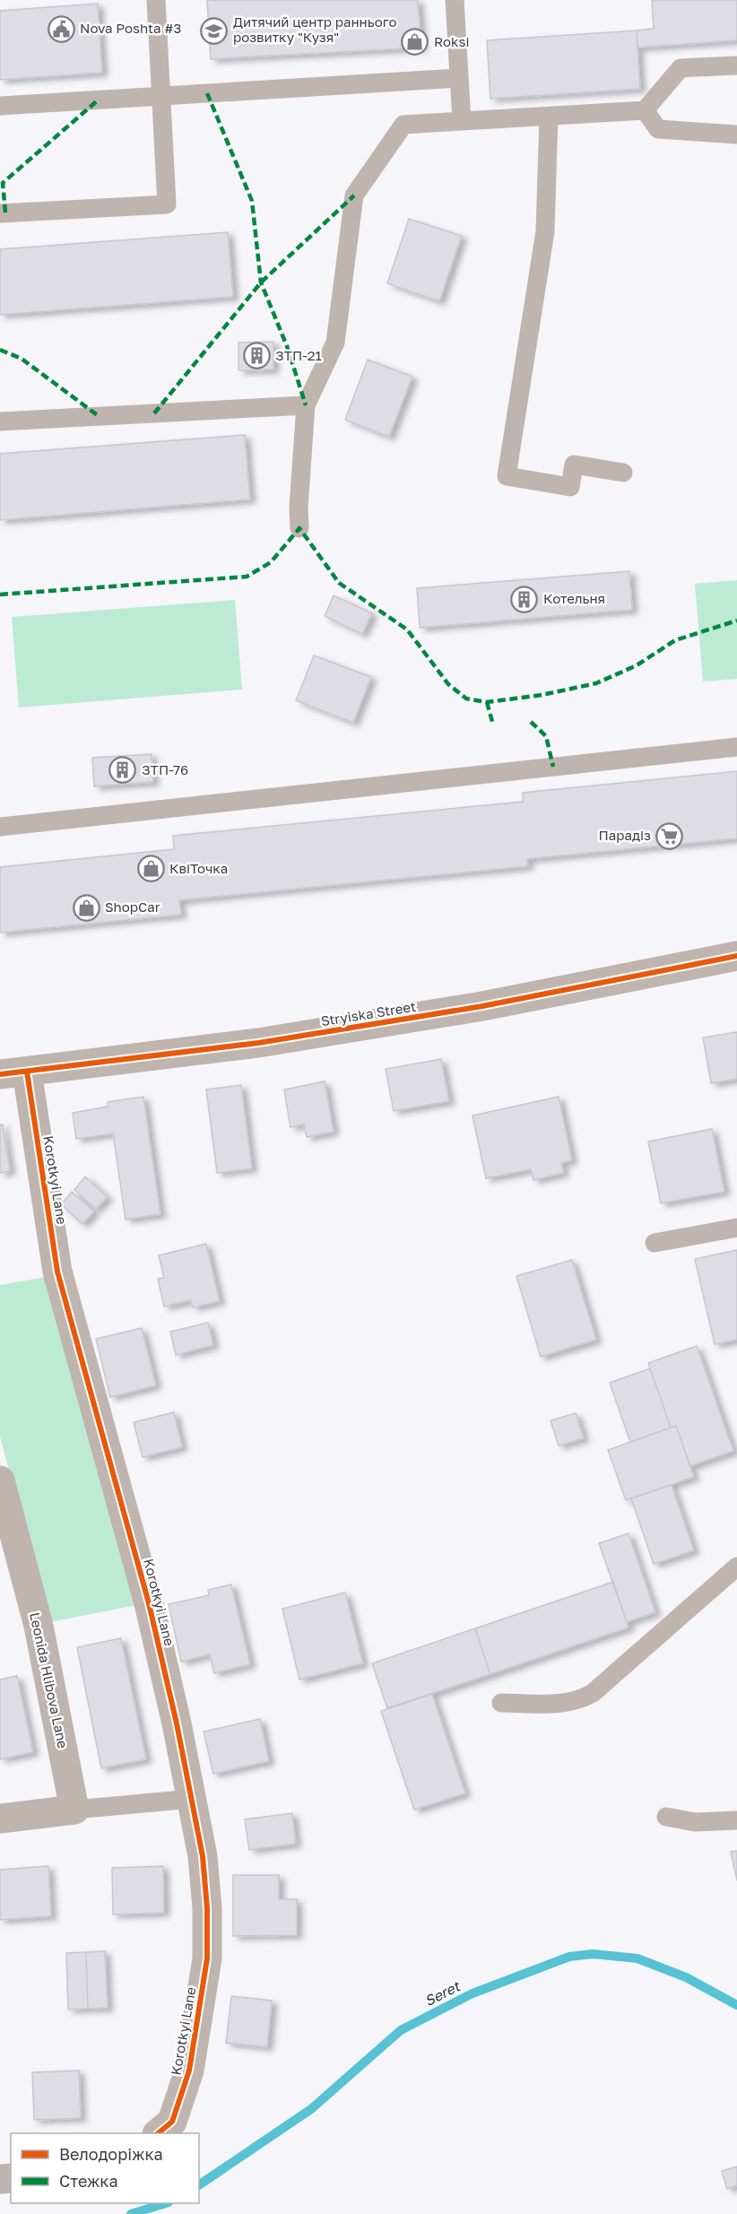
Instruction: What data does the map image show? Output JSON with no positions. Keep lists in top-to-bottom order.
{
  "streets": {
    "main road": ["Stryiska Street"],
    "street": ["Korotkyi Lane", "Leonida Hlibova Lane"]
  },
  "crossings": [
    ["Stryiska Street", "Korotkyi Lane"]
  ],
  "water": ["Seret"],
  "places": {
    "public building": ["Nova Poshta #3"],
    "school or university": ["Дитячий центр раннього розвитку \"Кузя\""],
    "shop": ["Roksi", "КвіТочка", "ShopCar"],
    "building": ["ЗТП-21", "Котельня", "ЗТП-76"],
    "supermarket": ["Парадіз"]
  },
  "legend": ["Велодоріжка", "Стежка"]
}
